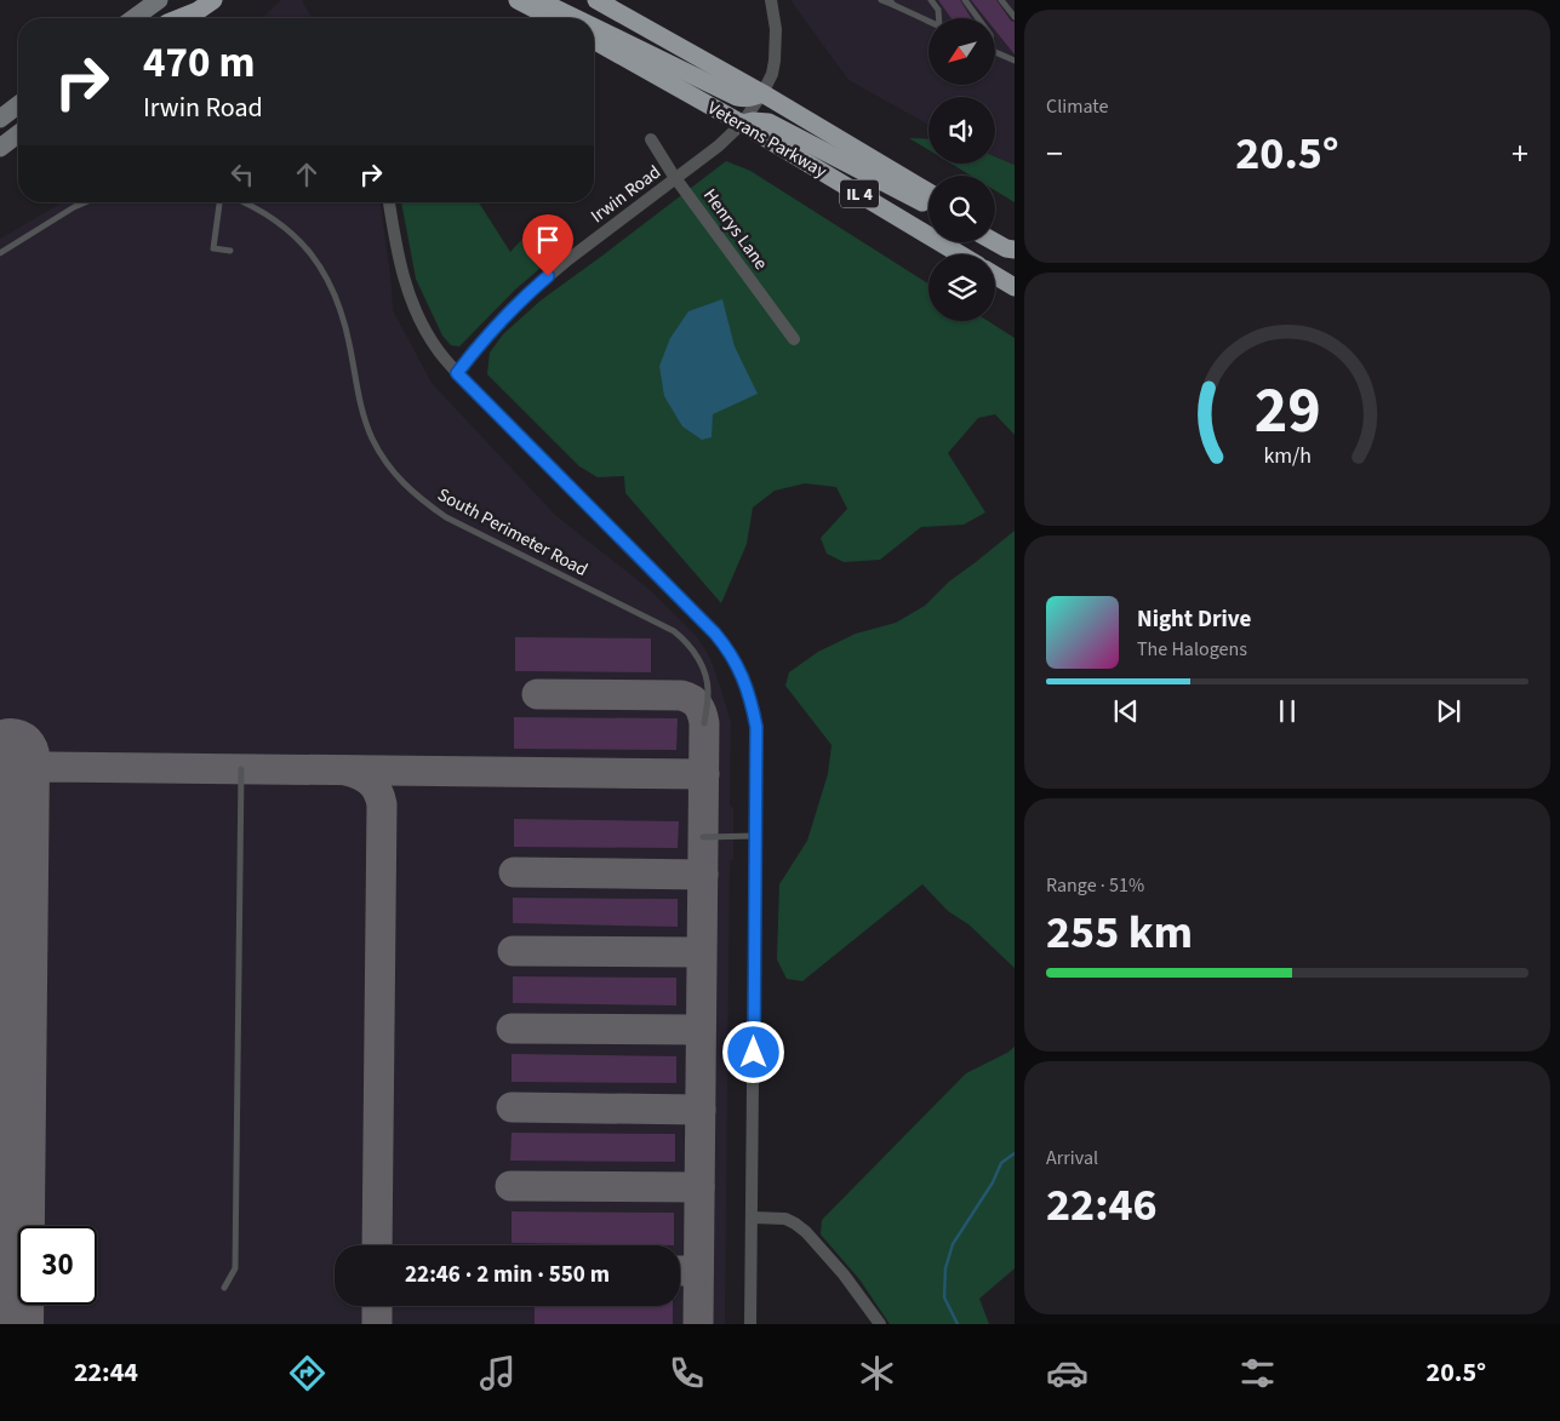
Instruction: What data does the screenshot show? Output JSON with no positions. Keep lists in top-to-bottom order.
{
  "streets": {
    "highway": ["Veterans Parkway", "IL 4"],
    "street": ["Irwin Road", "Henrys Lane"],
    "lane": ["South Perimeter Road"]
  },
  "crossings": [
    ["Veterans Parkway", "Irwin Road"],
    ["Irwin Road", "Henrys Lane"]
  ],
  "north": "bottom left",
  "page": {
    "tile": [
      "Climate",
      ["Range · 51%", "255 km"],
      ["Arrival", "22:46"]
    ],
    "turn": ["470 m", "Irwin Road"],
    "heat": ["−", "20.5°", "+"],
    "song": ["Night Drive", "The Halogens"],
    "limit": "30",
    "trip": "22:46 · 2 min · 550 m",
    "tabs": ["22:44", "20.5°"],
    "gauge": ["29", "km/h"]
  }
}
